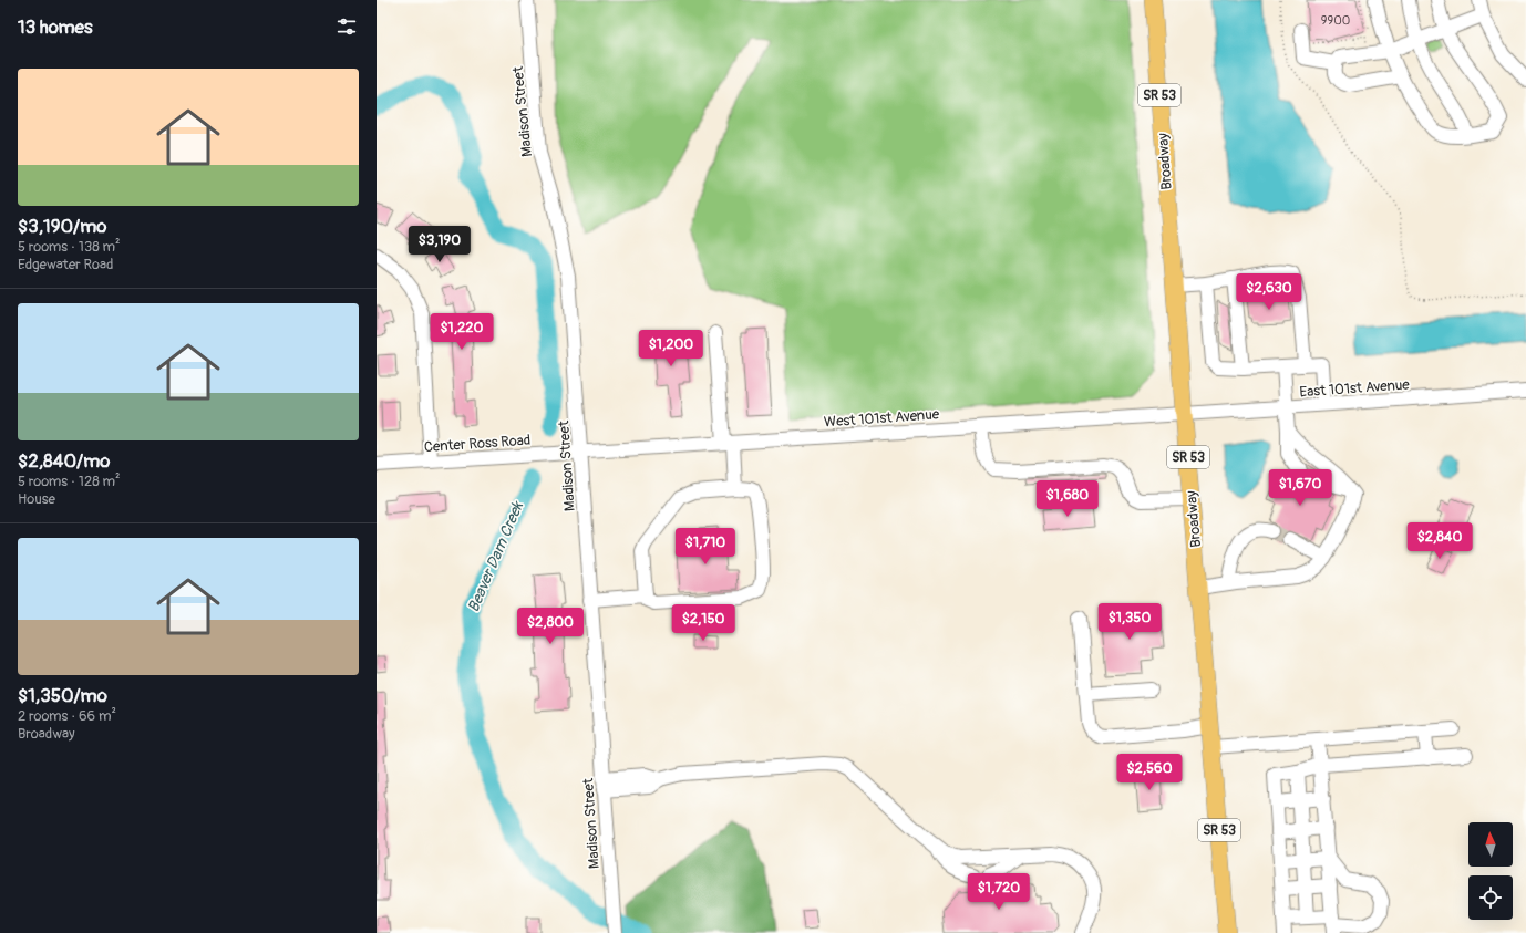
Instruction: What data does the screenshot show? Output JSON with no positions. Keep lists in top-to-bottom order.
{
  "streets": {
    "main road": ["SR 53", "Broadway"],
    "street": [
      "Madison Street",
      "East 101st Avenue",
      "West 101st Avenue",
      "Center Ross Road"
    ]
  },
  "crossings": [
    ["Madison Street", "West 101st Avenue"],
    ["Madison Street", "Center Ross Road"],
    ["Broadway", "East 101st Avenue"],
    ["Broadway", "West 101st Avenue"],
    ["East 101st Avenue", "West 101st Avenue"],
    ["West 101st Avenue", "Center Ross Road"]
  ],
  "water": ["Beaver Dam Creek"],
  "house_numbers": ["9900"],
  "north": "top",
  "page": {
    "heading": "13 homes",
    "list": [
      {
        "name": "$3,190/mo",
        "note": "5 rooms · 138 m² · Edgewater Road"
      },
      {
        "name": "$2,840/mo",
        "note": "5 rooms · 128 m² · House"
      },
      {
        "name": "$1,350/mo",
        "note": "2 rooms · 66 m² · Broadway"
      }
    ],
    "price": [
      "$3,190",
      "$2,630",
      "$1,220",
      "$1,200",
      "$1,670",
      "$1,680",
      "$2,840",
      "$1,710",
      "$1,350",
      "$2,150",
      "$2,800",
      "$2,560",
      "$1,720"
    ]
  }
}
